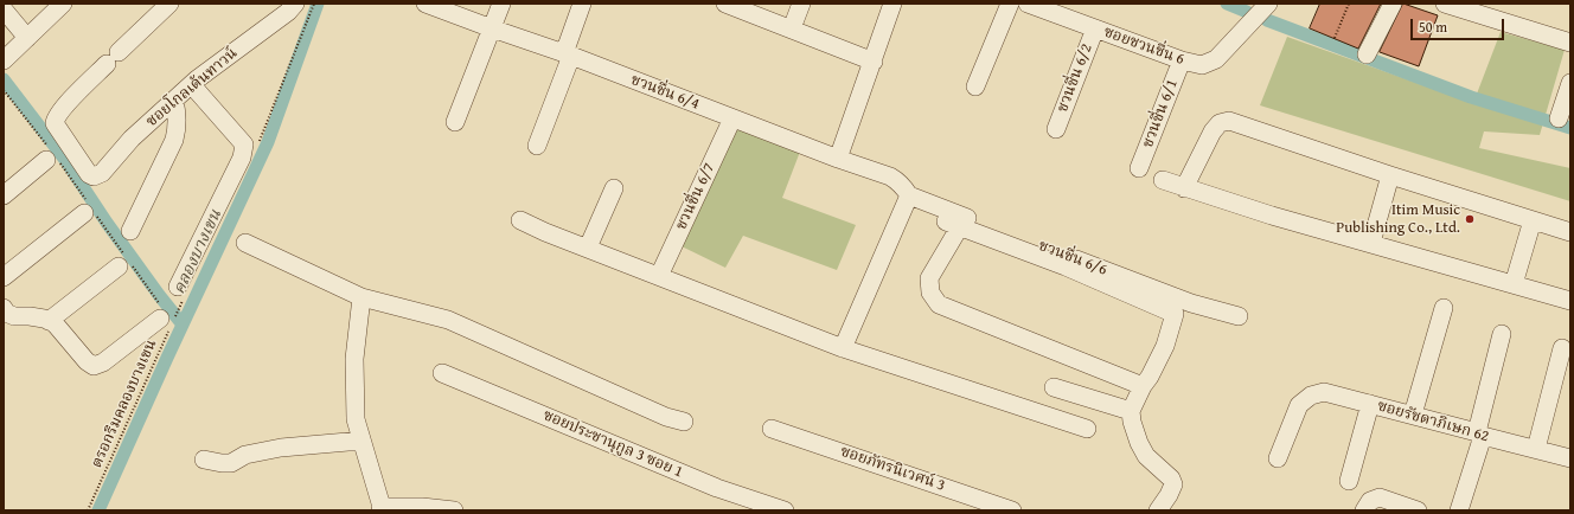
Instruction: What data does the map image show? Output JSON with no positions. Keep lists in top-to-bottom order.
{
  "streets": {
    "street": [
      "ซอยชวนชื่น 6",
      "ชวนชื่น 6/2",
      "ซอยโกลเด้นทาวน์",
      "ชวนชื่น 6/4",
      "ชวนชื่น 6/1",
      "ชวนชื่น 6/7",
      "ชวนชื่น 6/6",
      "ซอยรัชดาภิเษก 62",
      "ซอยประชานุกูล 3 ซอย 1",
      "ซอยภัทรนิเวศน์ 3"
    ],
    "path": ["ตรอกริมคลองบางเขน"]
  },
  "crossings": [
    ["ซอยชวนชื่น 6", "ชวนชื่น 6/2"],
    ["ซอยชวนชื่น 6", "ชวนชื่น 6/1"],
    ["ชวนชื่น 6/4", "ชวนชื่น 6/7"],
    ["ชวนชื่น 6/4", "ชวนชื่น 6/6"]
  ],
  "water": ["คลองบางเขน"],
  "places": ["Itim Music Publishing Co., Ltd."],
  "scale_bar": "50 m"
}
